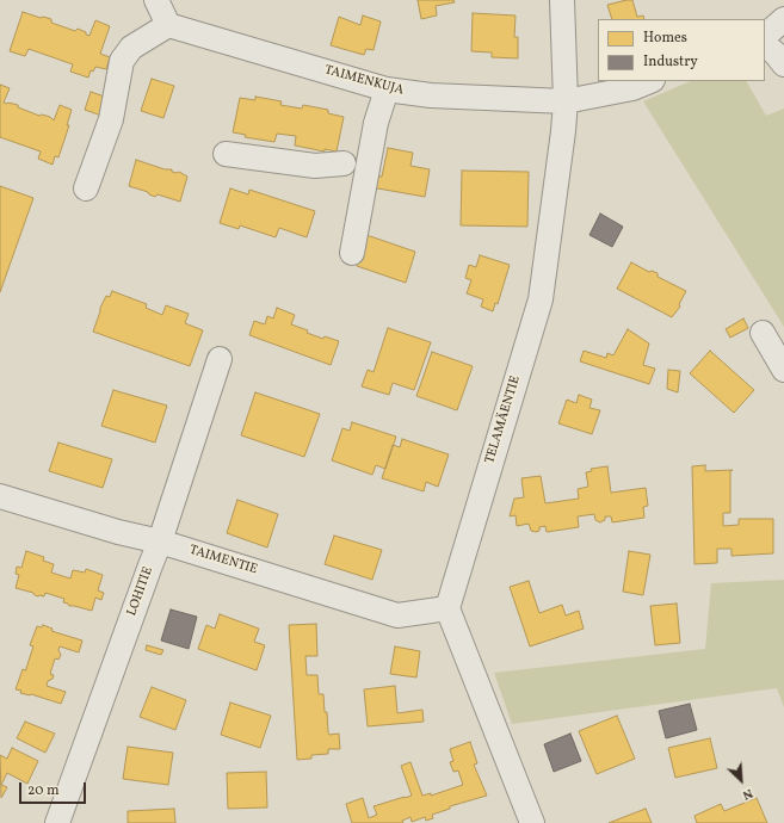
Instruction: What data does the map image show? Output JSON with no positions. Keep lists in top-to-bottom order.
{
  "streets": {
    "street": [
      "TAIMENKUJA",
      "TELAMÄENTIE",
      "TAIMENTIE",
      "LOHITIE"
    ]
  },
  "crossings": [
    ["TAIMENKUJA", "TELAMÄENTIE"],
    ["TELAMÄENTIE", "TAIMENTIE"],
    ["TAIMENTIE", "LOHITIE"]
  ],
  "legend": ["Homes", "Industry"],
  "scale_bar": "20 m",
  "north": "bottom right"
}
